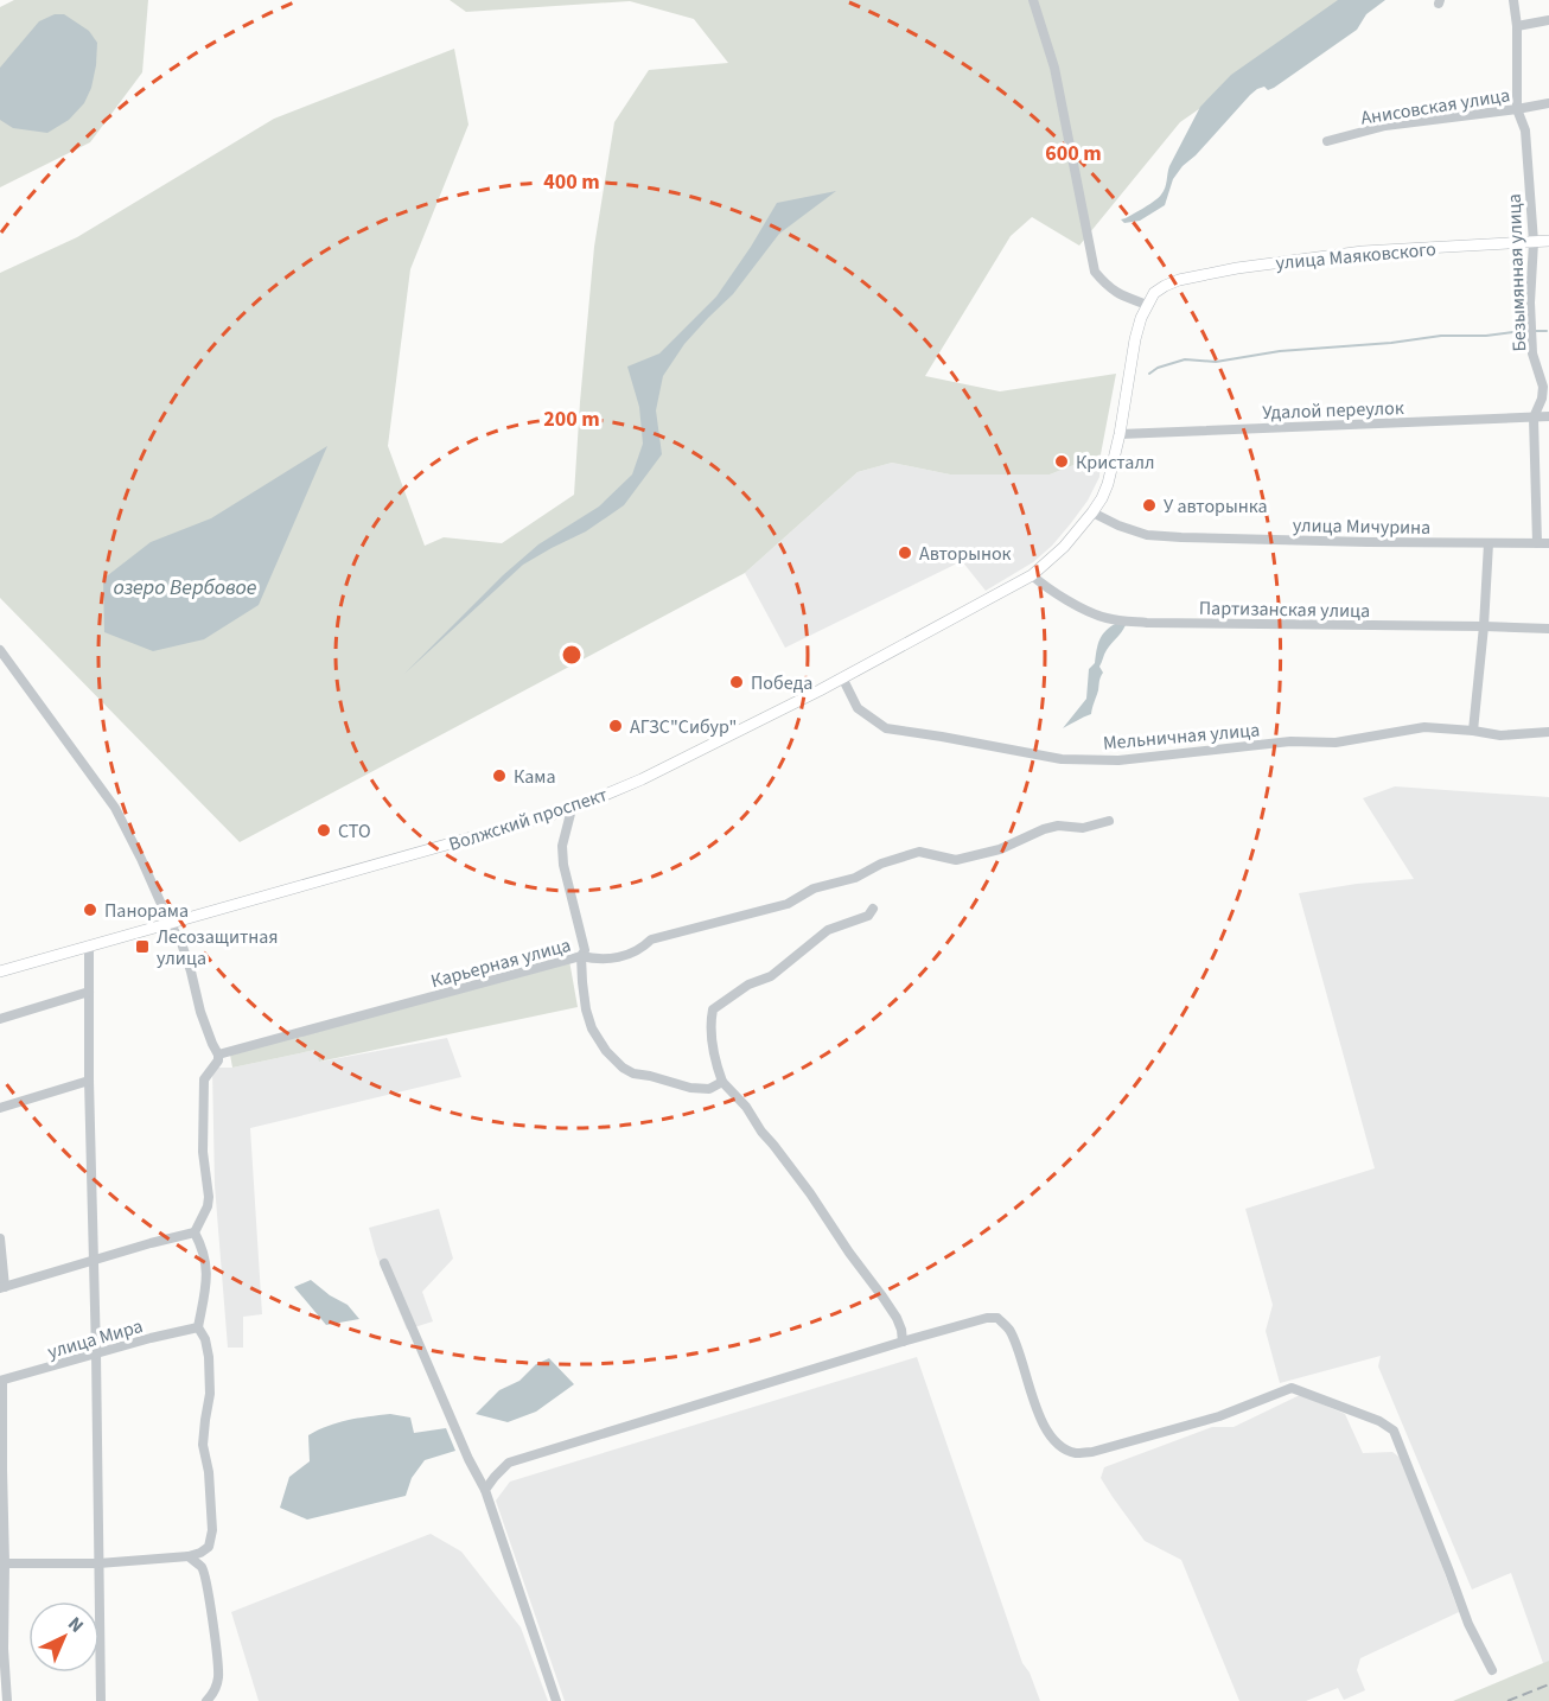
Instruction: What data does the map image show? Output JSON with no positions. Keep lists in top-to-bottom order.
{
  "streets": {
    "main road": ["улица Маяковского", "Волжский проспект"],
    "street": [
      "Анисовская улица",
      "Безымянная улица",
      "Удалой переулок",
      "улица Мичурина",
      "Партизанская улица",
      "Мельничная улица",
      "Карьерная улица",
      "улица Мира"
    ]
  },
  "crossings": [
    ["Анисовская улица", "Безымянная улица"],
    ["улица Маяковского", "Безымянная улица"],
    ["улица Маяковского", "Волжский проспект"],
    ["Безымянная улица", "Удалой переулок"],
    ["Безымянная улица", "улица Мичурина"],
    ["Удалой переулок", "Волжский проспект"],
    ["улица Мичурина", "Волжский проспект"],
    ["Партизанская улица", "Волжский проспект"],
    ["Мельничная улица", "Волжский проспект"]
  ],
  "water": ["озеро Вербовое"],
  "places": {
    "other": [
      "Кристалл",
      "У авторынка",
      "Авторынок",
      "Победа",
      "АГЗС\"Сибур\"",
      "Кама",
      "СТО",
      "Панорама"
    ],
    "transit": ["Лесозащитная улица"]
  },
  "north": "top right",
  "rings": ["600 m", "400 m", "200 m"]
}
